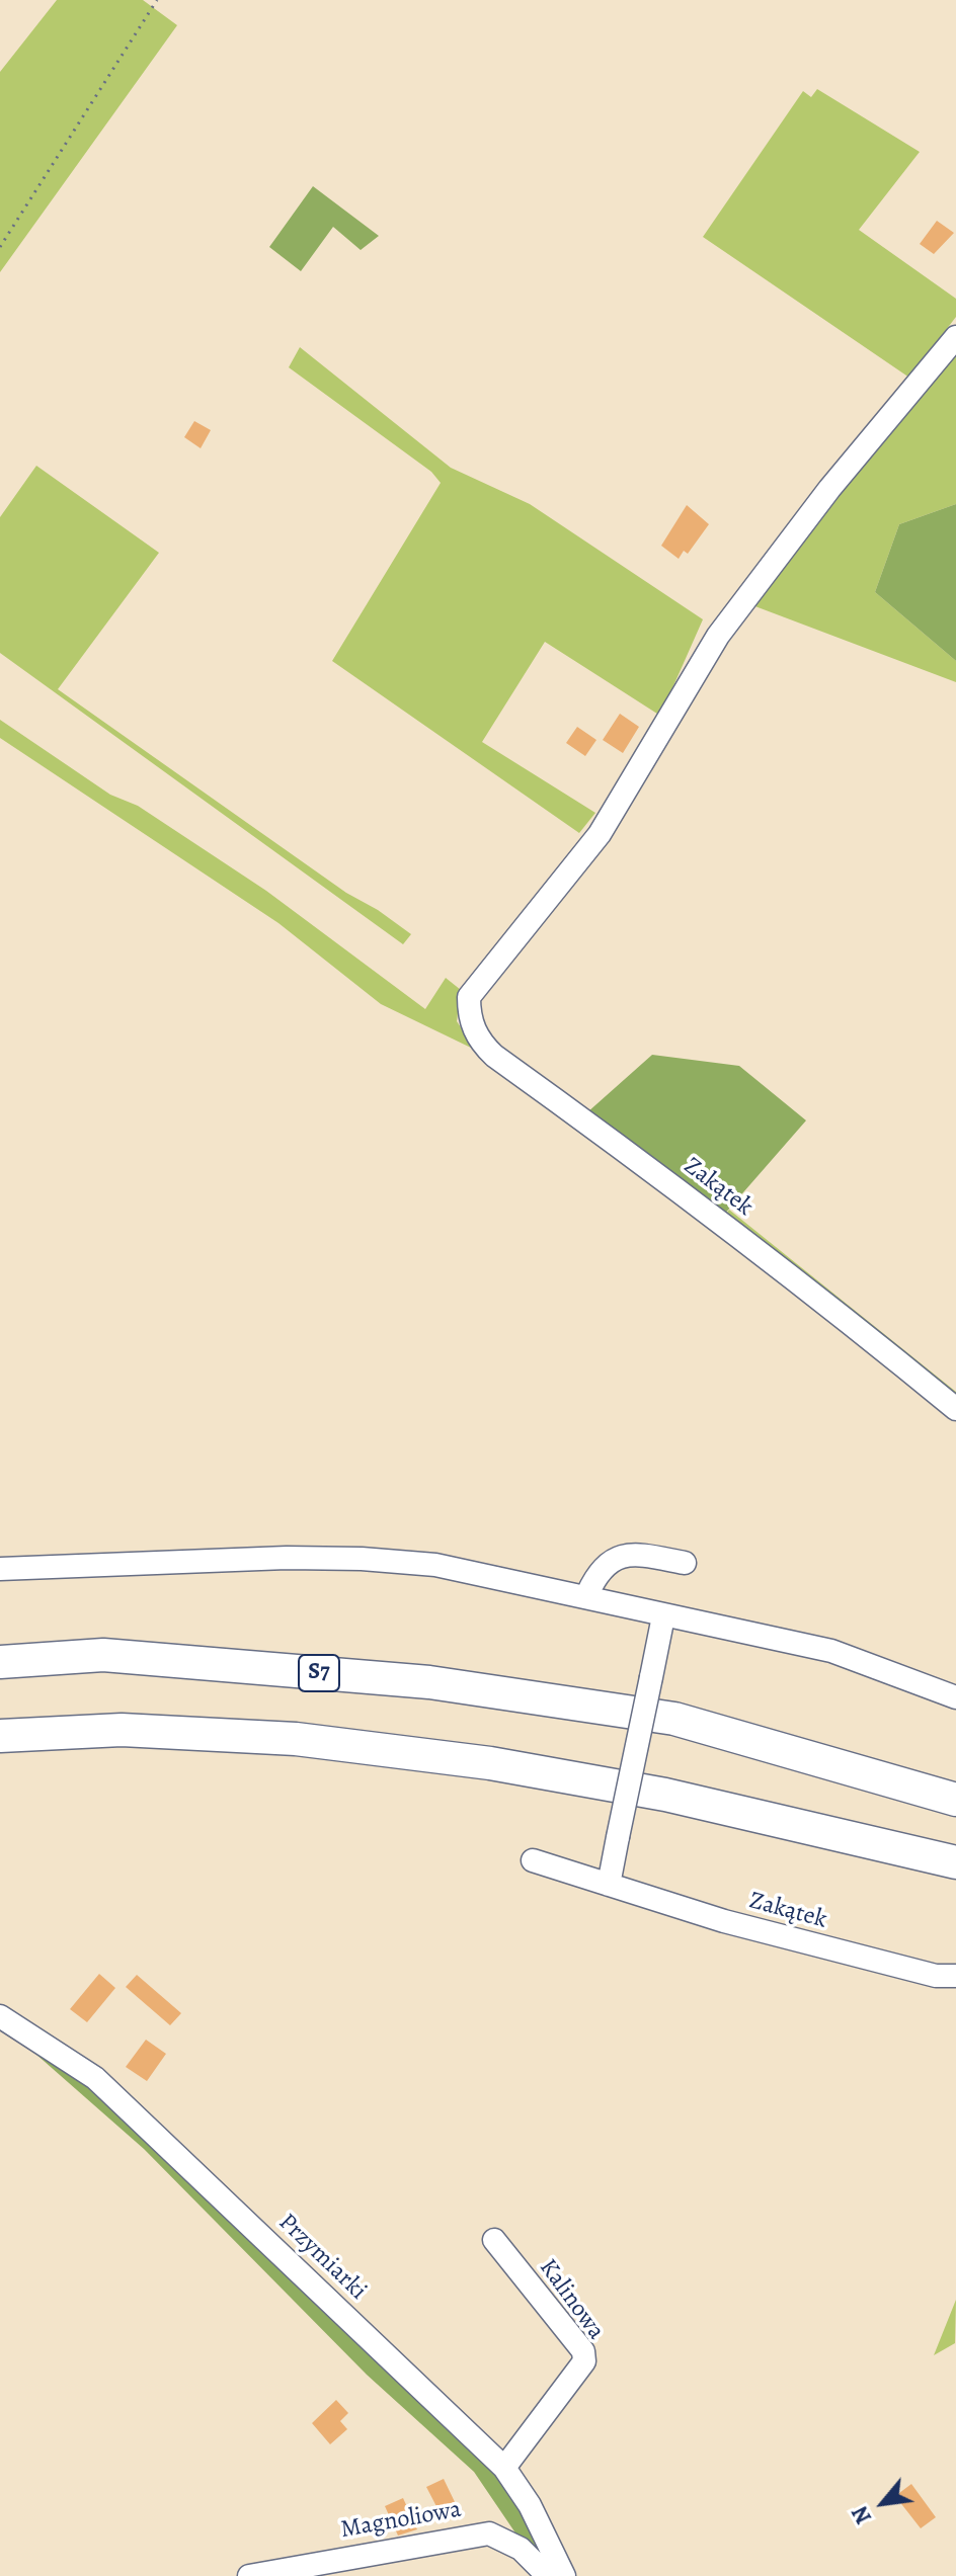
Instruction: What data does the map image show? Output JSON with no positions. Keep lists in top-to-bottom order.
{
  "streets": {
    "highway": ["S7"],
    "street": [
      "Zakątek",
      "Przymiarki",
      "Kalinowa",
      "Magnoliowa"
    ]
  },
  "crossings": [
    ["Przymiarki", "Kalinowa"]
  ],
  "north": "bottom left"
}
